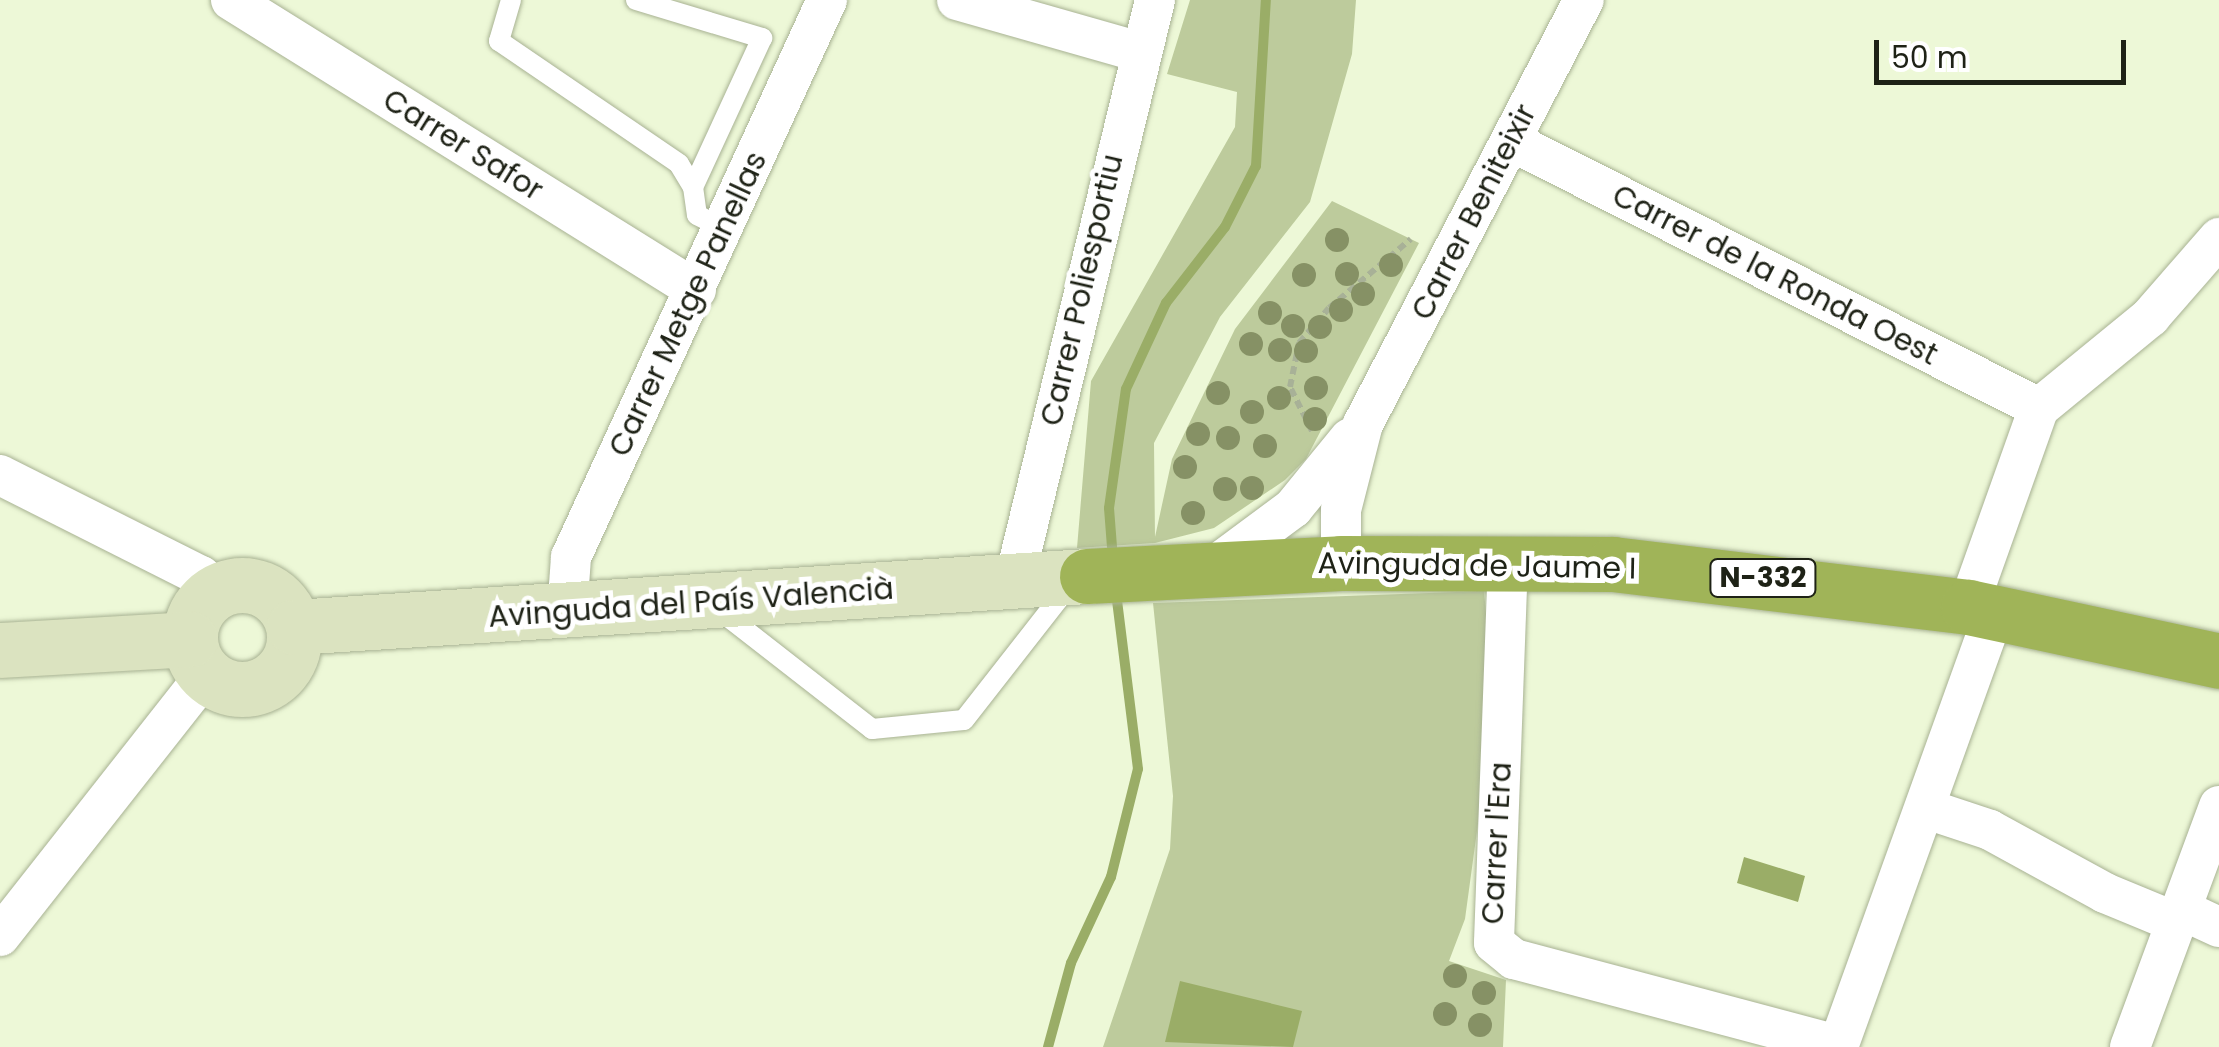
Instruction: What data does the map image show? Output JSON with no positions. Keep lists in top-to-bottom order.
{
  "streets": {
    "highway": ["Avinguda de Jaume I", "N-332"],
    "main road": ["Avinguda del País Valencià"],
    "street": [
      "Carrer Safor",
      "Carrer Beniteixir",
      "Carrer de la Ronda Oest",
      "Carrer Poliesportiu",
      "Carrer Metge Panellas",
      "Carrer l'Era"
    ]
  },
  "crossings": [
    ["Carrer Safor", "Carrer Metge Panellas"],
    ["Carrer Beniteixir", "Carrer de la Ronda Oest"],
    ["Carrer Beniteixir", "Avinguda de Jaume I"],
    ["Carrer Poliesportiu", "Avinguda de Jaume I"],
    ["Carrer Poliesportiu", "Avinguda del País Valencià"],
    ["Carrer Metge Panellas", "Avinguda del País Valencià"],
    ["Avinguda de Jaume I", "Avinguda del País Valencià"],
    ["Avinguda de Jaume I", "Carrer l'Era"]
  ],
  "scale_bar": "50 m"
}
